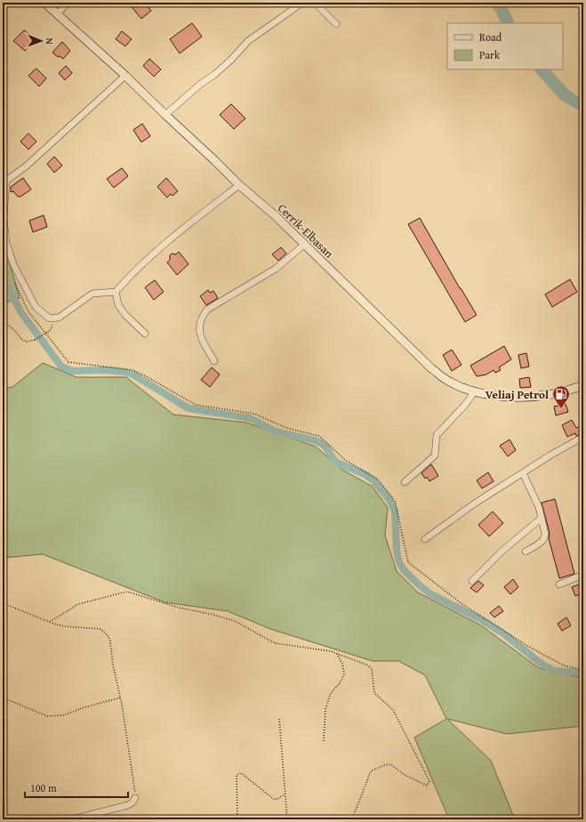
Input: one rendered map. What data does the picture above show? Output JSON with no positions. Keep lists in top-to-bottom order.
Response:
{
  "streets": {
    "main road": ["Cerrik-Elbasan"]
  },
  "places": {
    "fuel station": ["Veliaj Petrol"]
  },
  "legend": ["Road", "Park"],
  "scale_bar": "100 m",
  "north": "right"
}
